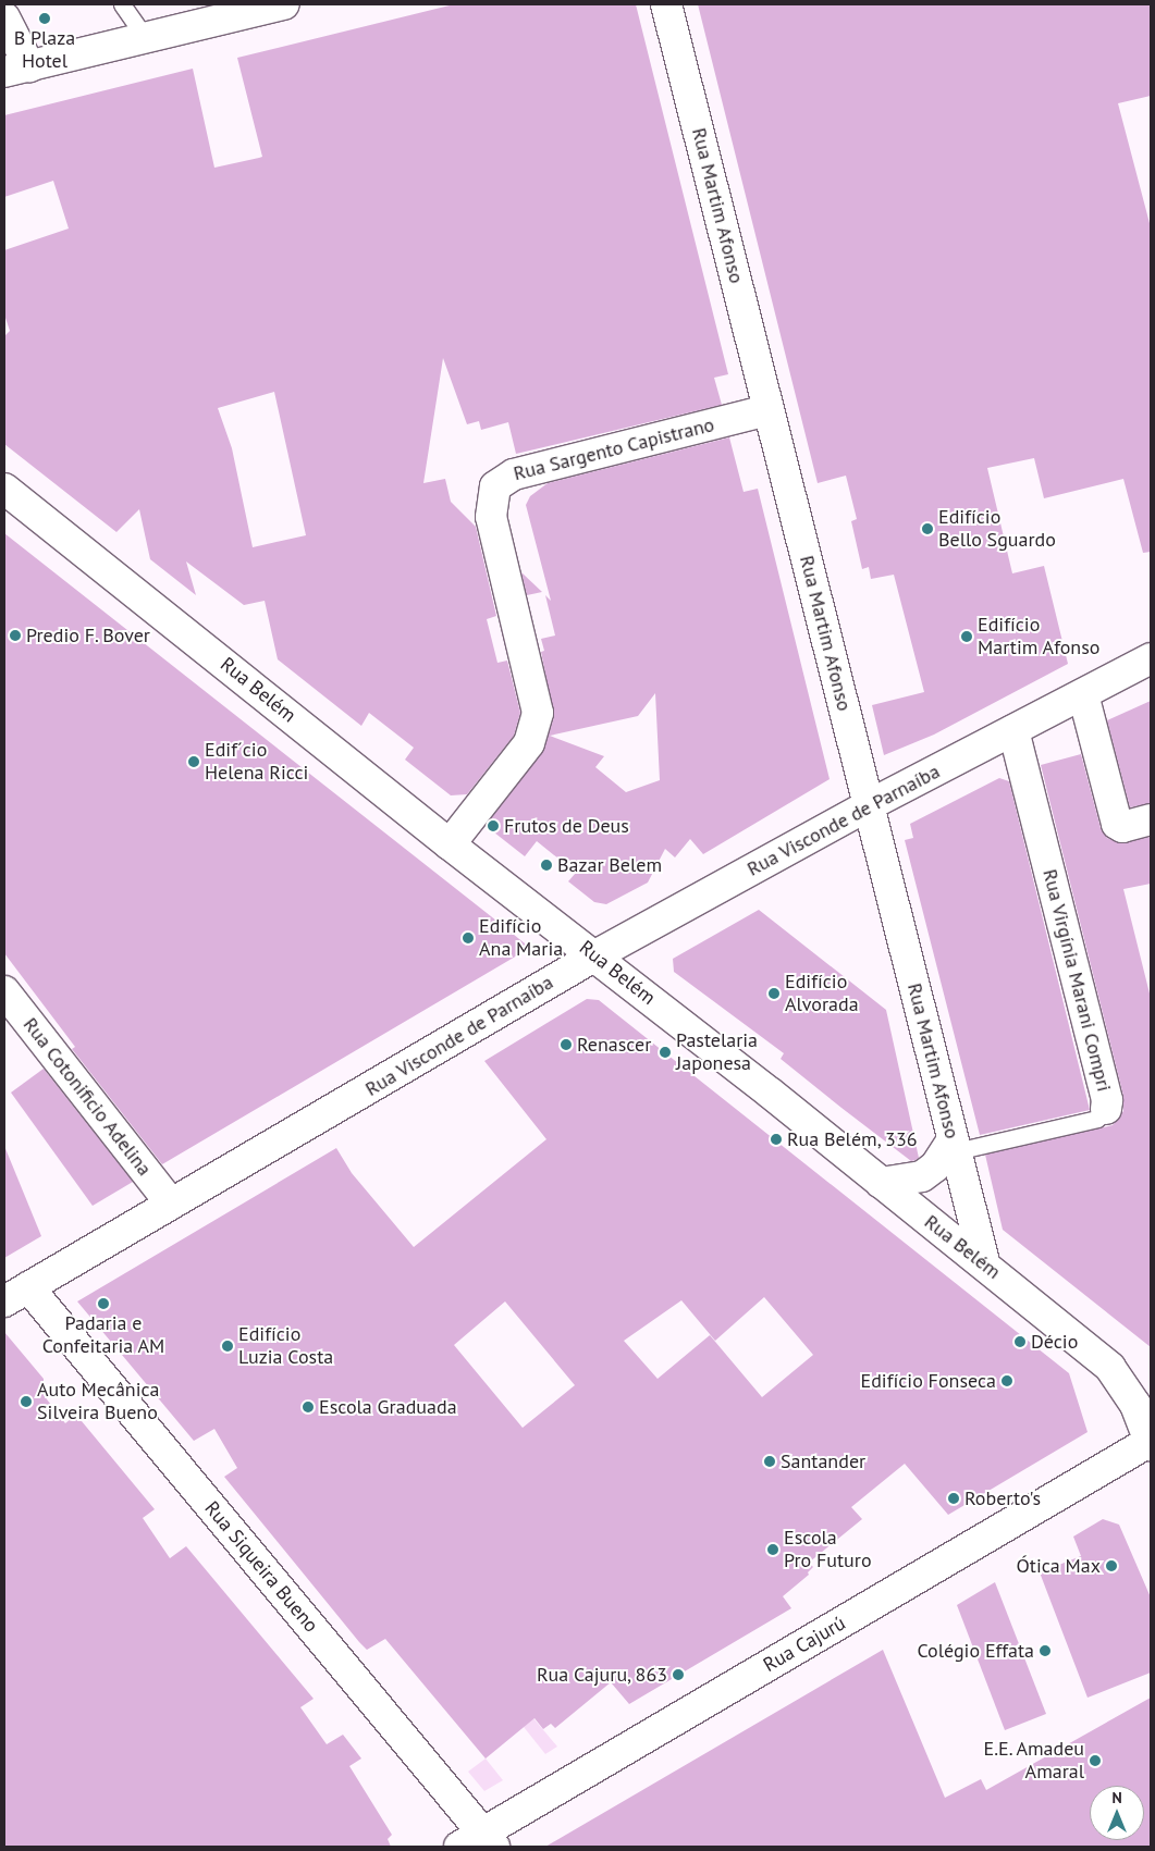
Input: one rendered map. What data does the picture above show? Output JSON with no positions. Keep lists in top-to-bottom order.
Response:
{
  "streets": {
    "street": [
      "Rua Martim Afonso",
      "Rua Sargento Capistrano",
      "Rua Belém",
      "Rua Visconde de Parnaíba",
      "Rua Virgínia Marani Compri",
      "Rua Cotonificio Adelina",
      "Rua Siqueira Bueno",
      "Rua Cajurú"
    ]
  },
  "crossings": [
    ["Rua Martim Afonso", "Rua Sargento Capistrano"],
    ["Rua Martim Afonso", "Rua Belém"],
    ["Rua Martim Afonso", "Rua Visconde de Parnaíba"],
    ["Rua Martim Afonso", "Rua Virgínia Marani Compri"],
    ["Rua Sargento Capistrano", "Rua Belém"],
    ["Rua Belém", "Rua Visconde de Parnaíba"],
    ["Rua Belém", "Rua Cajurú"],
    ["Rua Visconde de Parnaíba", "Rua Virgínia Marani Compri"],
    ["Rua Visconde de Parnaíba", "Rua Cotonificio Adelina"],
    ["Rua Visconde de Parnaíba", "Rua Siqueira Bueno"],
    ["Rua Siqueira Bueno", "Rua Cajurú"]
  ],
  "places": [
    "B Plaza Hotel",
    "Edifício Bello Sguardo",
    "Predio F. Bover",
    "Edifício Martim Afonso",
    "Edif´cio Helena Ricci",
    "Frutos de Deus",
    "Bazar Belem",
    "Edifício Ana Maria",
    "Edifício Alvorada",
    "Renascer",
    "Pastelaria Japonesa",
    "Rua Belém, 336",
    "Padaria e Confeitaria AM",
    "Décio",
    "Edifício Luzia Costa",
    "Edifício Fonseca",
    "Auto Mecânica Silveira Bueno",
    "Escola Graduada",
    "Santander",
    "Roberto's",
    "Escola Pro Futuro",
    "Ótica Max",
    "Colégio Effata",
    "Rua Cajuru, 863",
    "E.E. Amadeu Amaral"
  ],
  "north": "top"
}
